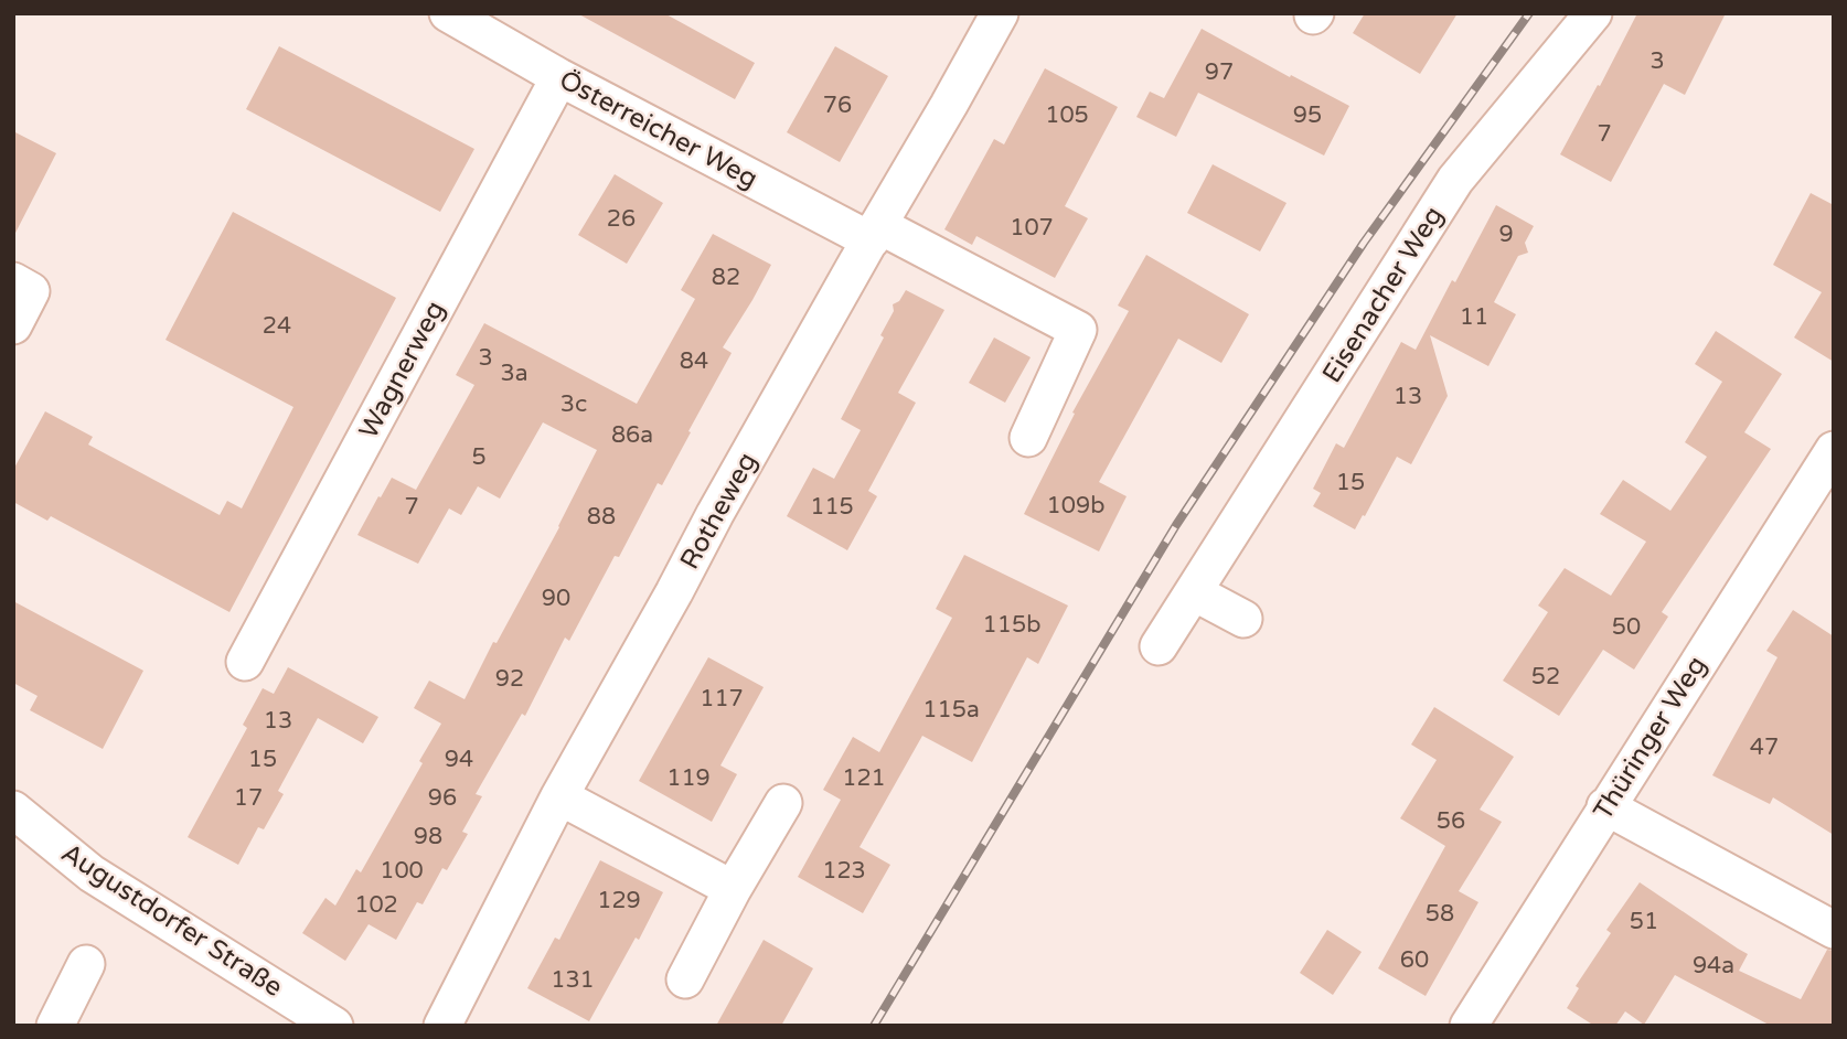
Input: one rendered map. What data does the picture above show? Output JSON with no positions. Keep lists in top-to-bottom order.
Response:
{
  "streets": {
    "street": [
      "Österreicher Weg",
      "Eisenacher Weg",
      "Wagnerweg",
      "Rotheweg",
      "Thüringer Weg",
      "Augustdorfer Straße"
    ]
  },
  "crossings": [
    ["Österreicher Weg", "Wagnerweg"],
    ["Österreicher Weg", "Rotheweg"]
  ],
  "house_numbers": [
    "3",
    "97",
    "76",
    "105",
    "95",
    "7",
    "26",
    "107",
    "9",
    "82",
    "11",
    "24",
    "3",
    "84",
    "3a",
    "13",
    "3c",
    "86a",
    "5",
    "15",
    "109b",
    "7",
    "115",
    "88",
    "90",
    "115b",
    "50",
    "52",
    "92",
    "117",
    "115a",
    "13",
    "47",
    "15",
    "94",
    "119",
    "121",
    "17",
    "96",
    "56",
    "98",
    "100",
    "123",
    "129",
    "102",
    "58",
    "51",
    "60",
    "94a",
    "131"
  ]
}
